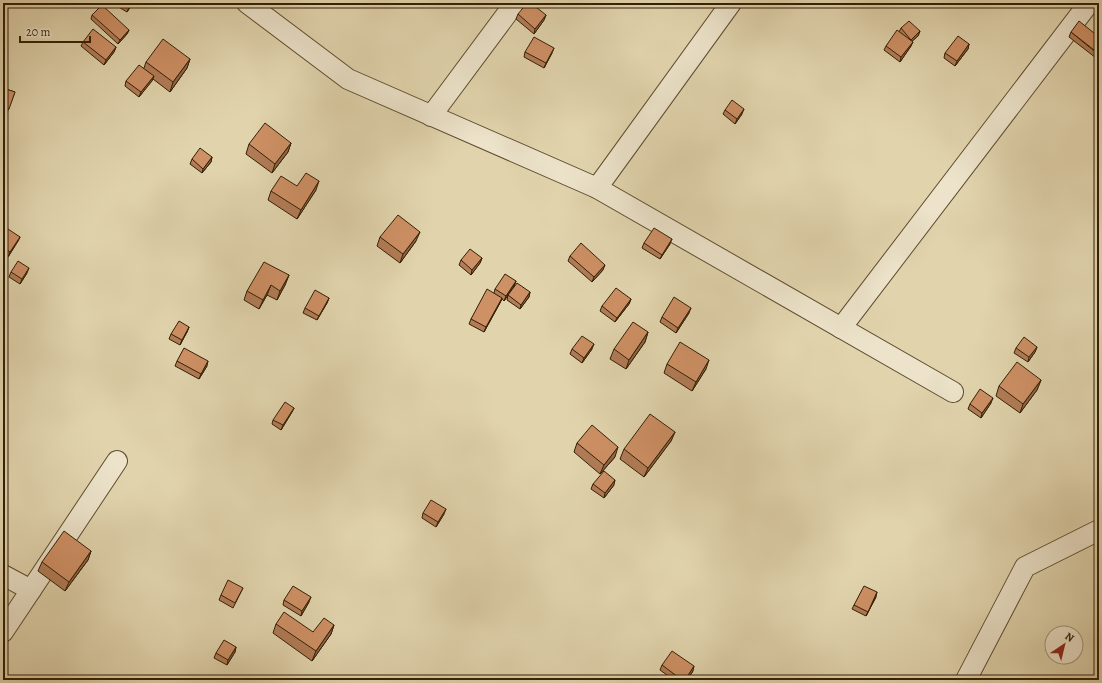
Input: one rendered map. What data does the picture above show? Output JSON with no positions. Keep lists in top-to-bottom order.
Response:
{
  "scale_bar": "20 m",
  "north": "top right"
}
